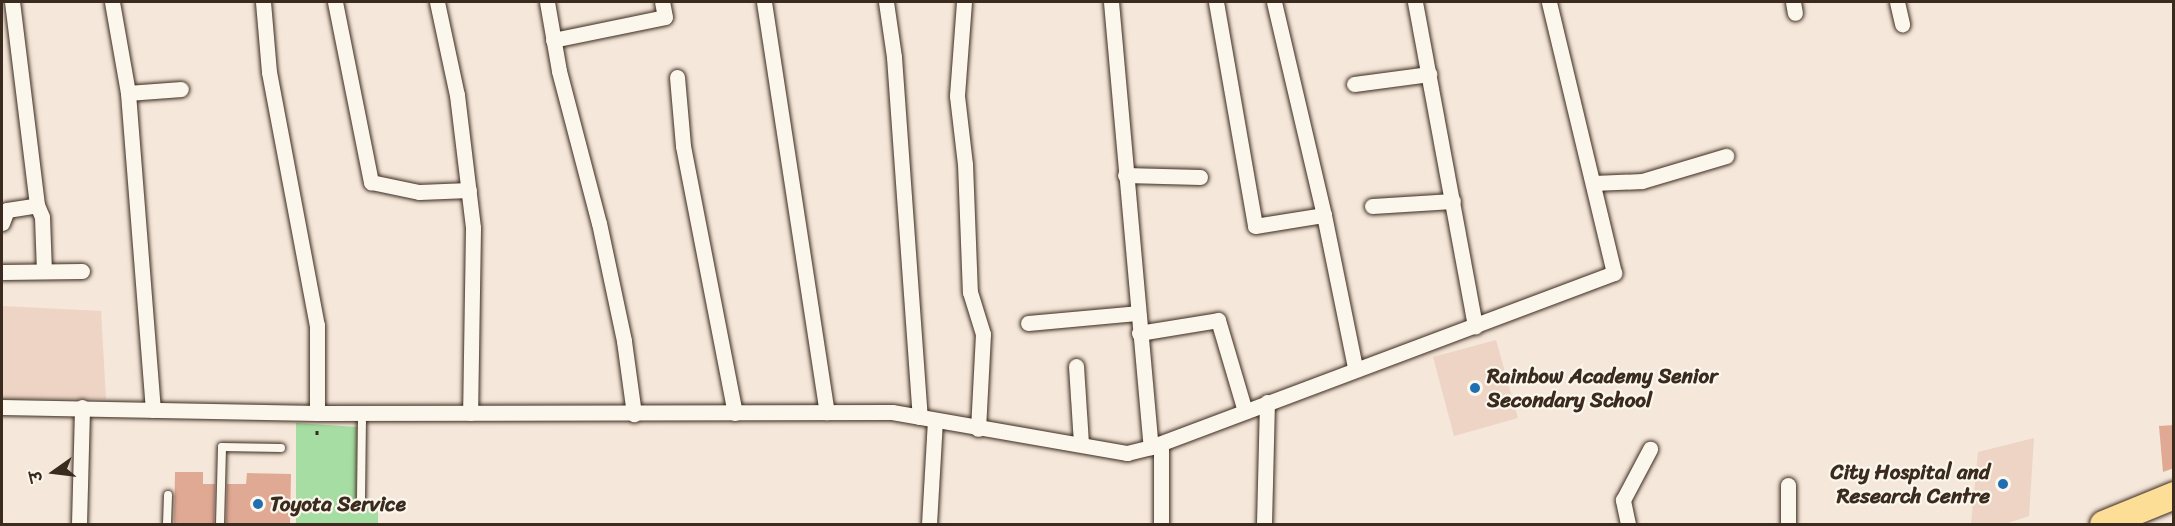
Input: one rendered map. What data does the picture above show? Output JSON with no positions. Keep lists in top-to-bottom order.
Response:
{
  "places": ["Rainbow Academy Senior Secondary School", "City Hospital and Research Centre", "Toyota Service"],
  "north": "left"
}
